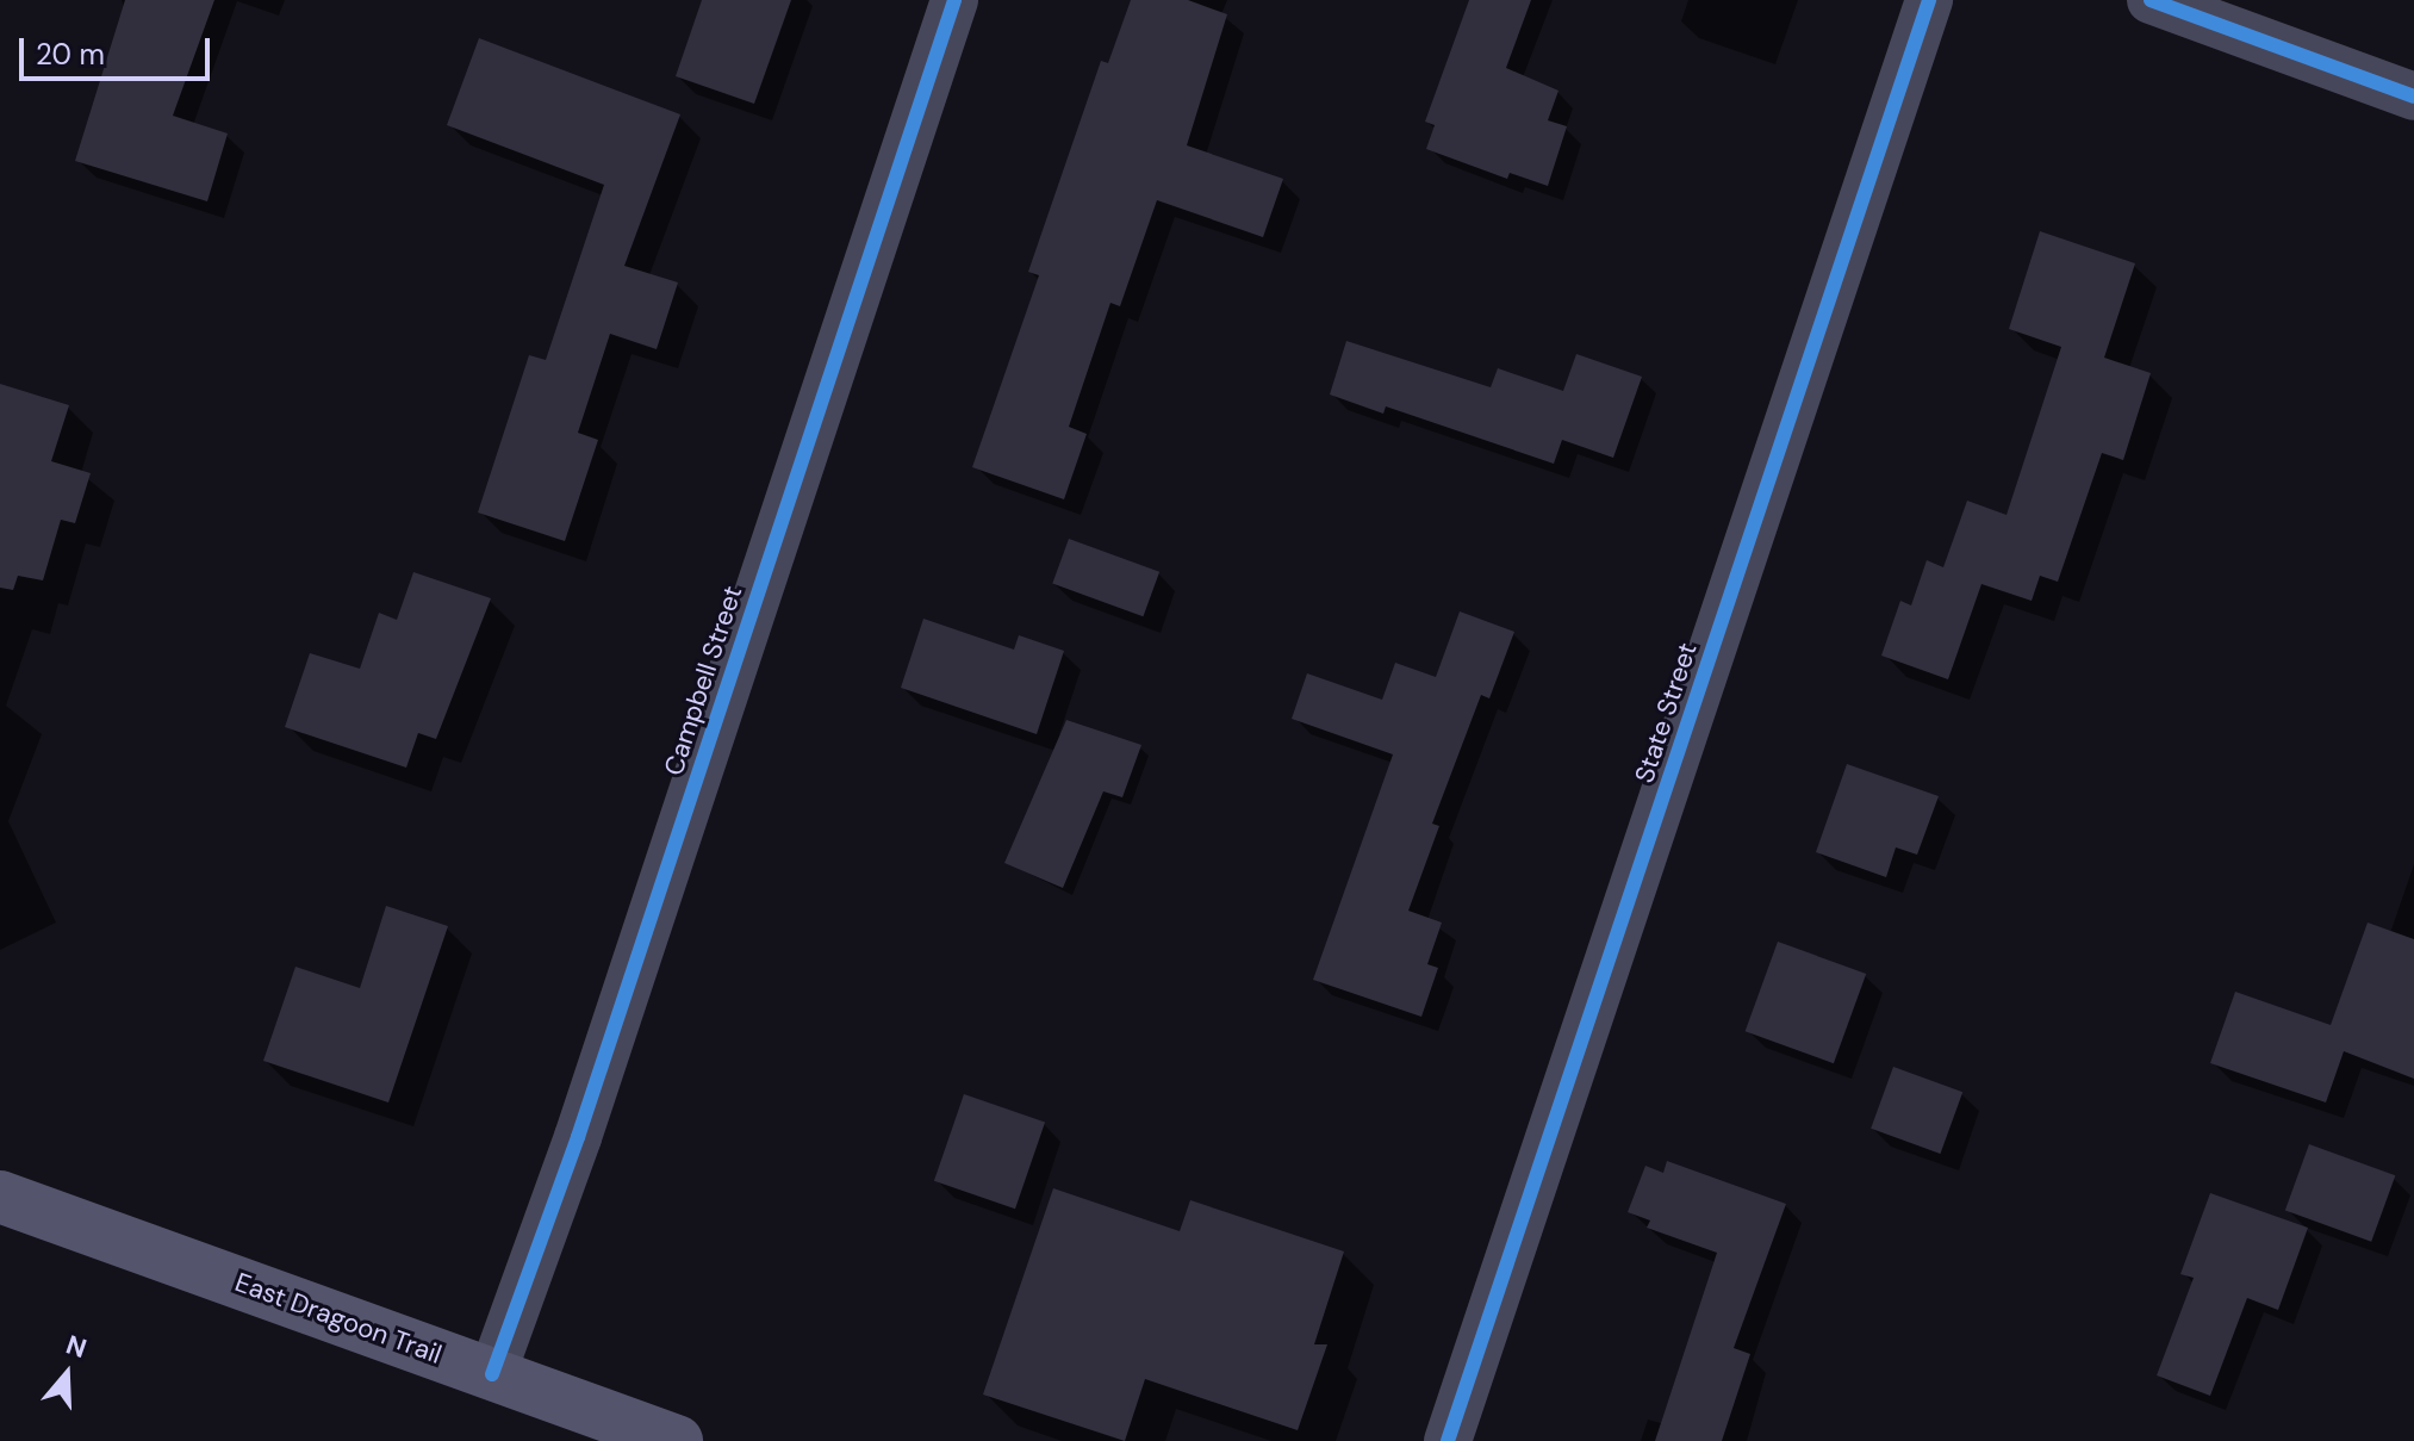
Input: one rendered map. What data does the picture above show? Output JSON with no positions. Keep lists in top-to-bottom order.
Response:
{
  "streets": {
    "street": ["Campbell Street", "State Street", "East Dragoon Trail"]
  },
  "crossings": [
    ["Campbell Street", "East Dragoon Trail"]
  ],
  "scale_bar": "20 m",
  "north": "top"
}
